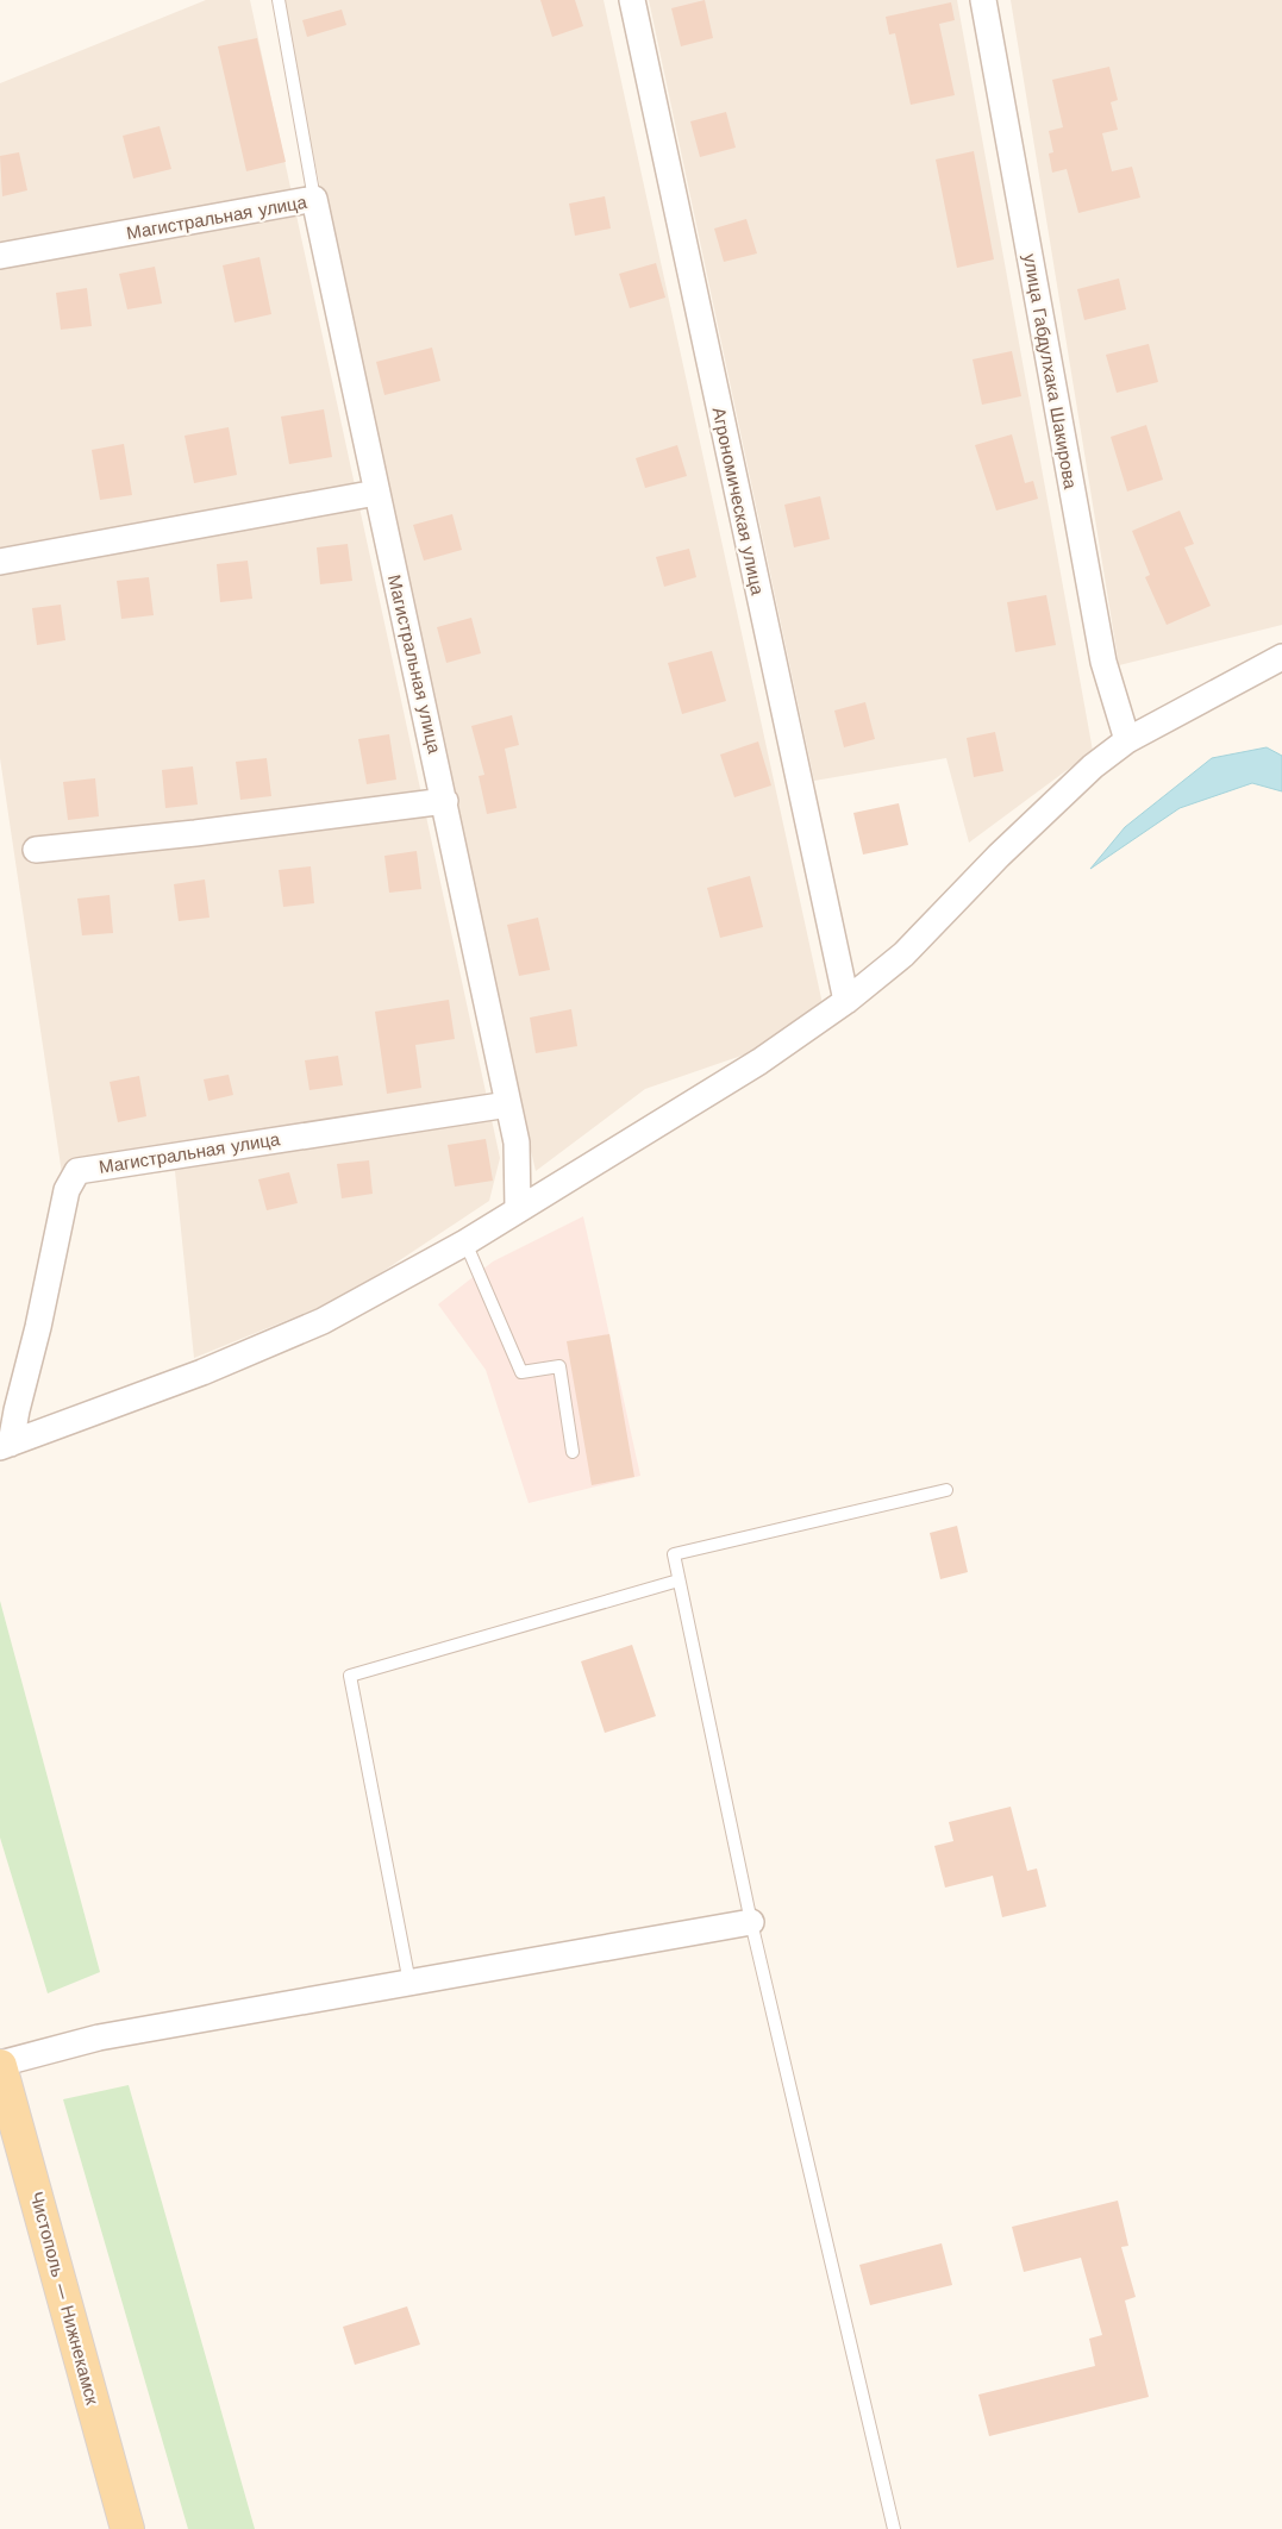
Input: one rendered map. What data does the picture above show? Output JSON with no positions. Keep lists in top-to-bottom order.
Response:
{
  "streets": {
    "main road": ["Чистополь — Нижнекамск"],
    "street": ["Магистральная улица", "улица Габдулхака Шакирова", "Агрономическая улица"]
  }
}
